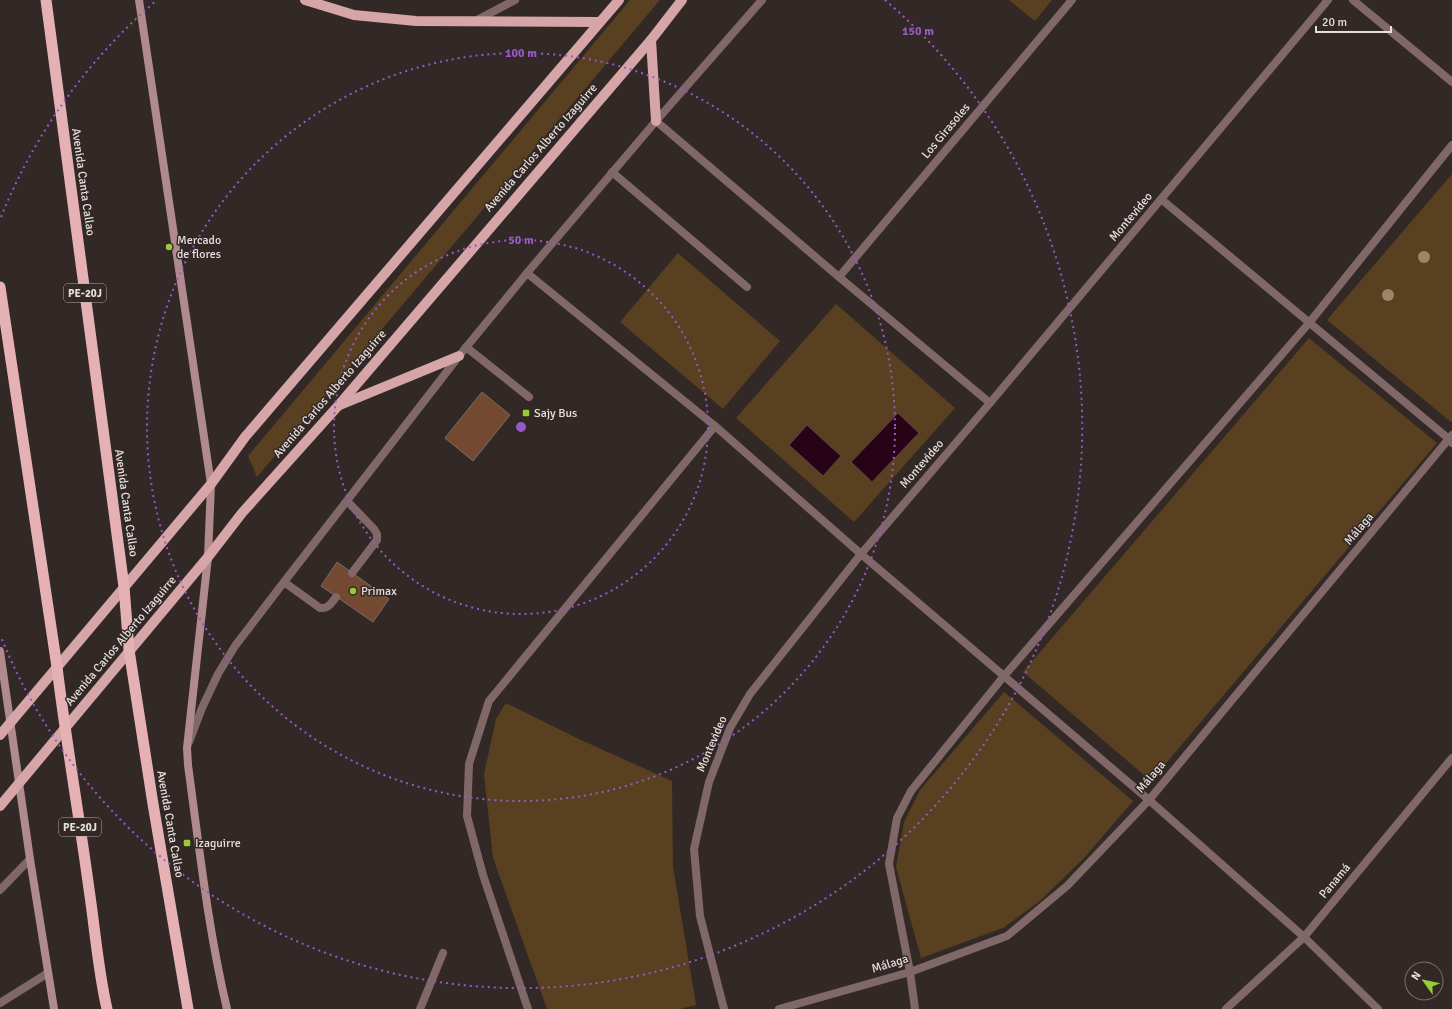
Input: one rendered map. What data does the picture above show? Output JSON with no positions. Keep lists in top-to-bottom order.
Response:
{
  "streets": {
    "highway": ["Avenida Canta Callao", "PE-20J"],
    "main road": ["Avenida Carlos Alberto Izaguirre"],
    "street": [
      "Los Girasoles",
      "Montevideo",
      "Málaga",
      "Panamá"
    ]
  },
  "crossings": [
    ["Avenida Carlos Alberto Izaguirre", "Avenida Canta Callao"],
    ["Avenida Carlos Alberto Izaguirre", "PE-20J"]
  ],
  "places": {
    "other": ["Mercado de flores", "Primax"],
    "transit": ["Sajy Bus", "Izaguirre"]
  },
  "scale_bar": "20 m",
  "north": "top left",
  "rings": ["150 m", "100 m", "50 m"]
}
